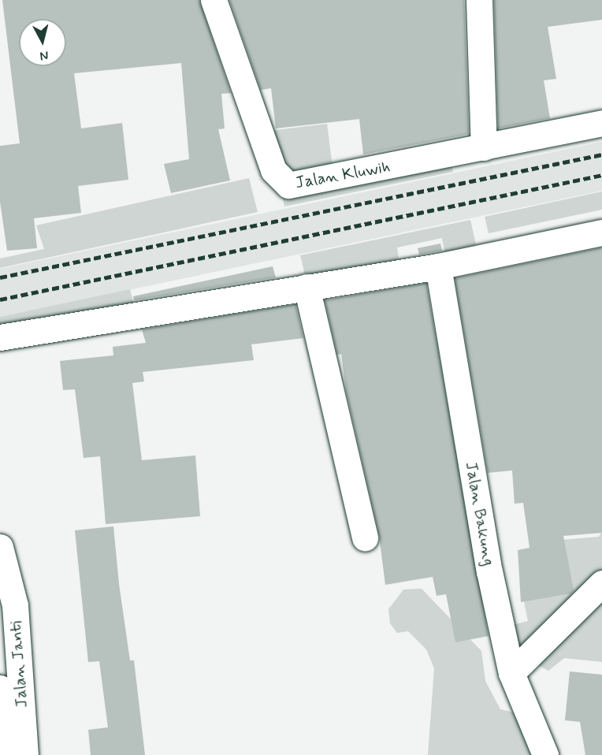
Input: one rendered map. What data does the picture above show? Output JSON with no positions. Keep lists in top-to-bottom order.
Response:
{
  "streets": {
    "main road": ["Jalan Kluwih", "Jalan Bakung", "Jalan Janti"]
  },
  "north": "bottom"
}
